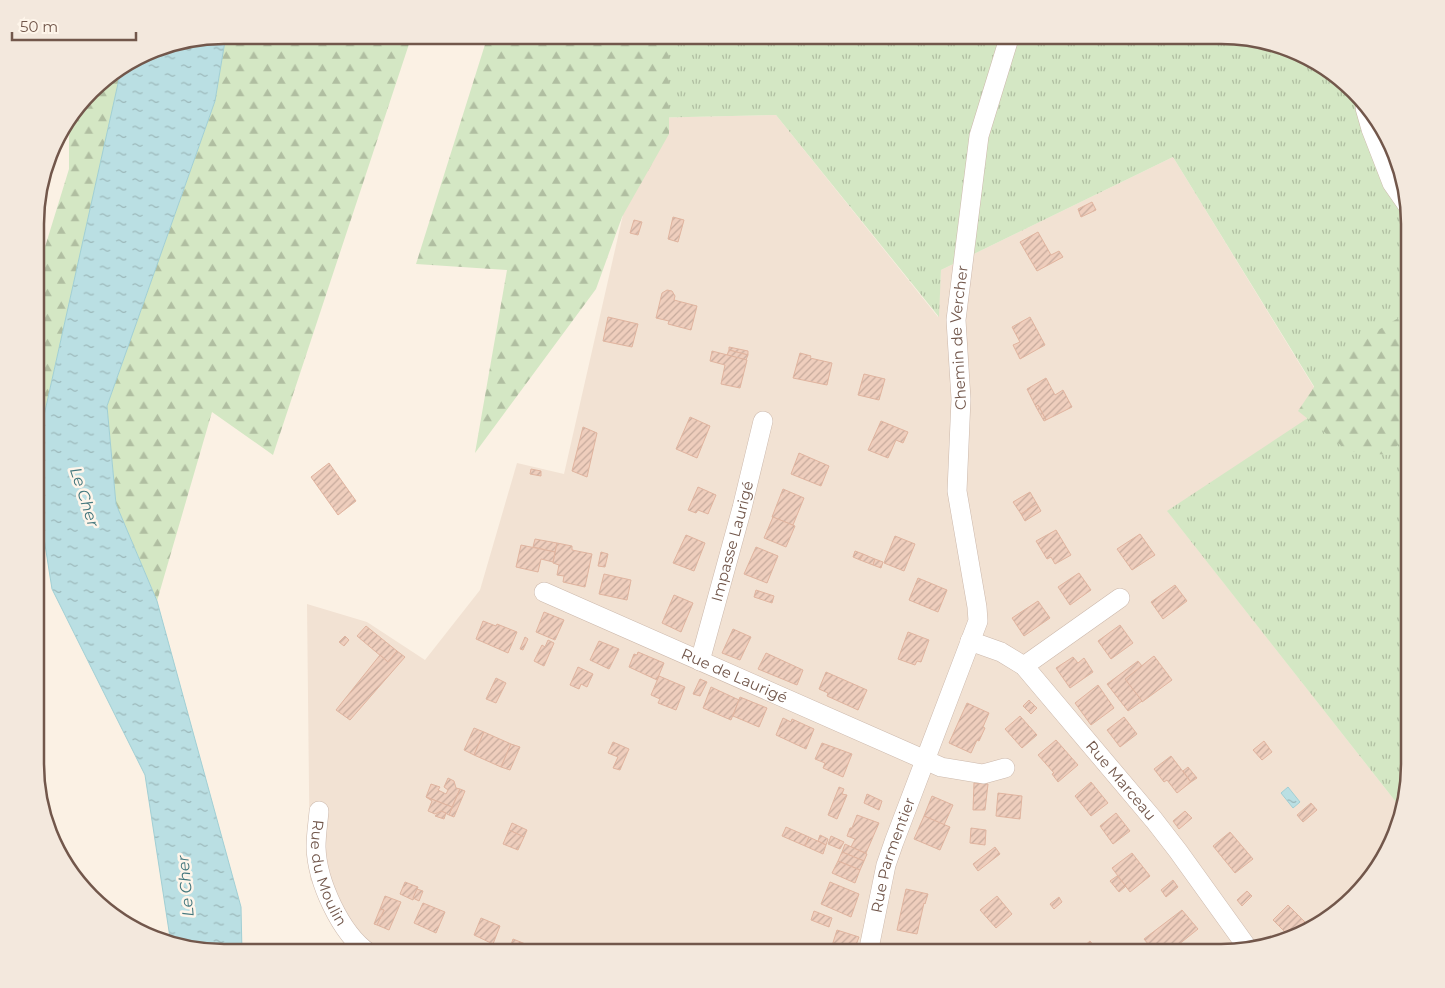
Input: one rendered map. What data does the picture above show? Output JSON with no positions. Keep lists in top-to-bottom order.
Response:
{
  "streets": {
    "street": [
      "Chemin de Vercher",
      "Impasse Laurigé",
      "Rue de Laurigé",
      "Rue Marceau",
      "Rue Parmentier",
      "Rue du Moulin"
    ]
  },
  "crossings": [
    ["Chemin de Vercher", "Rue Marceau"],
    ["Chemin de Vercher", "Rue Parmentier"],
    ["Impasse Laurigé", "Rue de Laurigé"],
    ["Rue de Laurigé", "Rue Parmentier"],
    ["Rue Marceau", "Rue Parmentier"]
  ],
  "water": ["Le Cher"],
  "scale_bar": "50 m"
}
